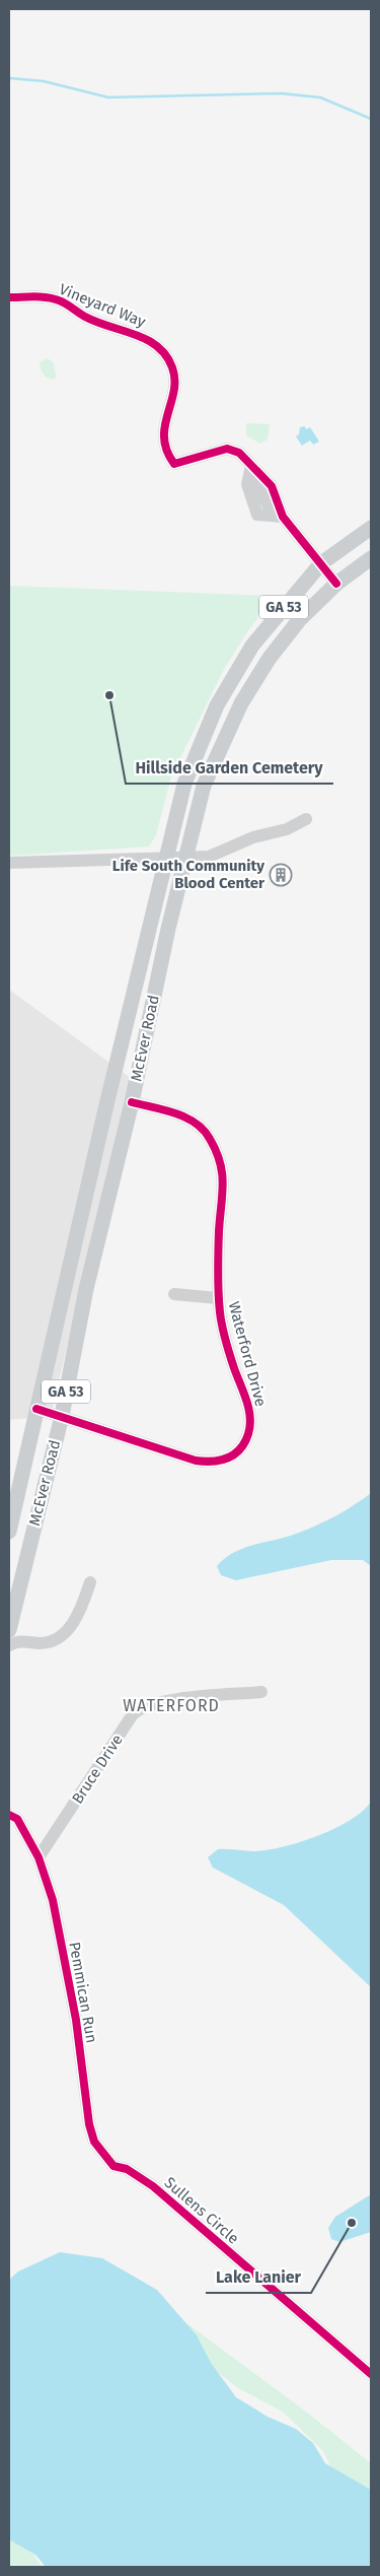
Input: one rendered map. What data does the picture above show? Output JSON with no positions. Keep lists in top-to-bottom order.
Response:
{
  "streets": {
    "main road": ["GA 53", "McEver Road"],
    "street": [
      "Vineyard Way",
      "Waterford Drive",
      "Bruce Drive",
      "Pemmican Run",
      "Sullens Circle"
    ]
  },
  "crossings": [
    ["McEver Road", "Waterford Drive"],
    ["Bruce Drive", "Pemmican Run"],
    ["Pemmican Run", "Sullens Circle"]
  ],
  "districts": ["WATERFORD"],
  "places": {
    "other": ["Hillside Garden Cemetery", "Lake Lanier"],
    "building": ["Life South Community Blood Center"]
  }
}
